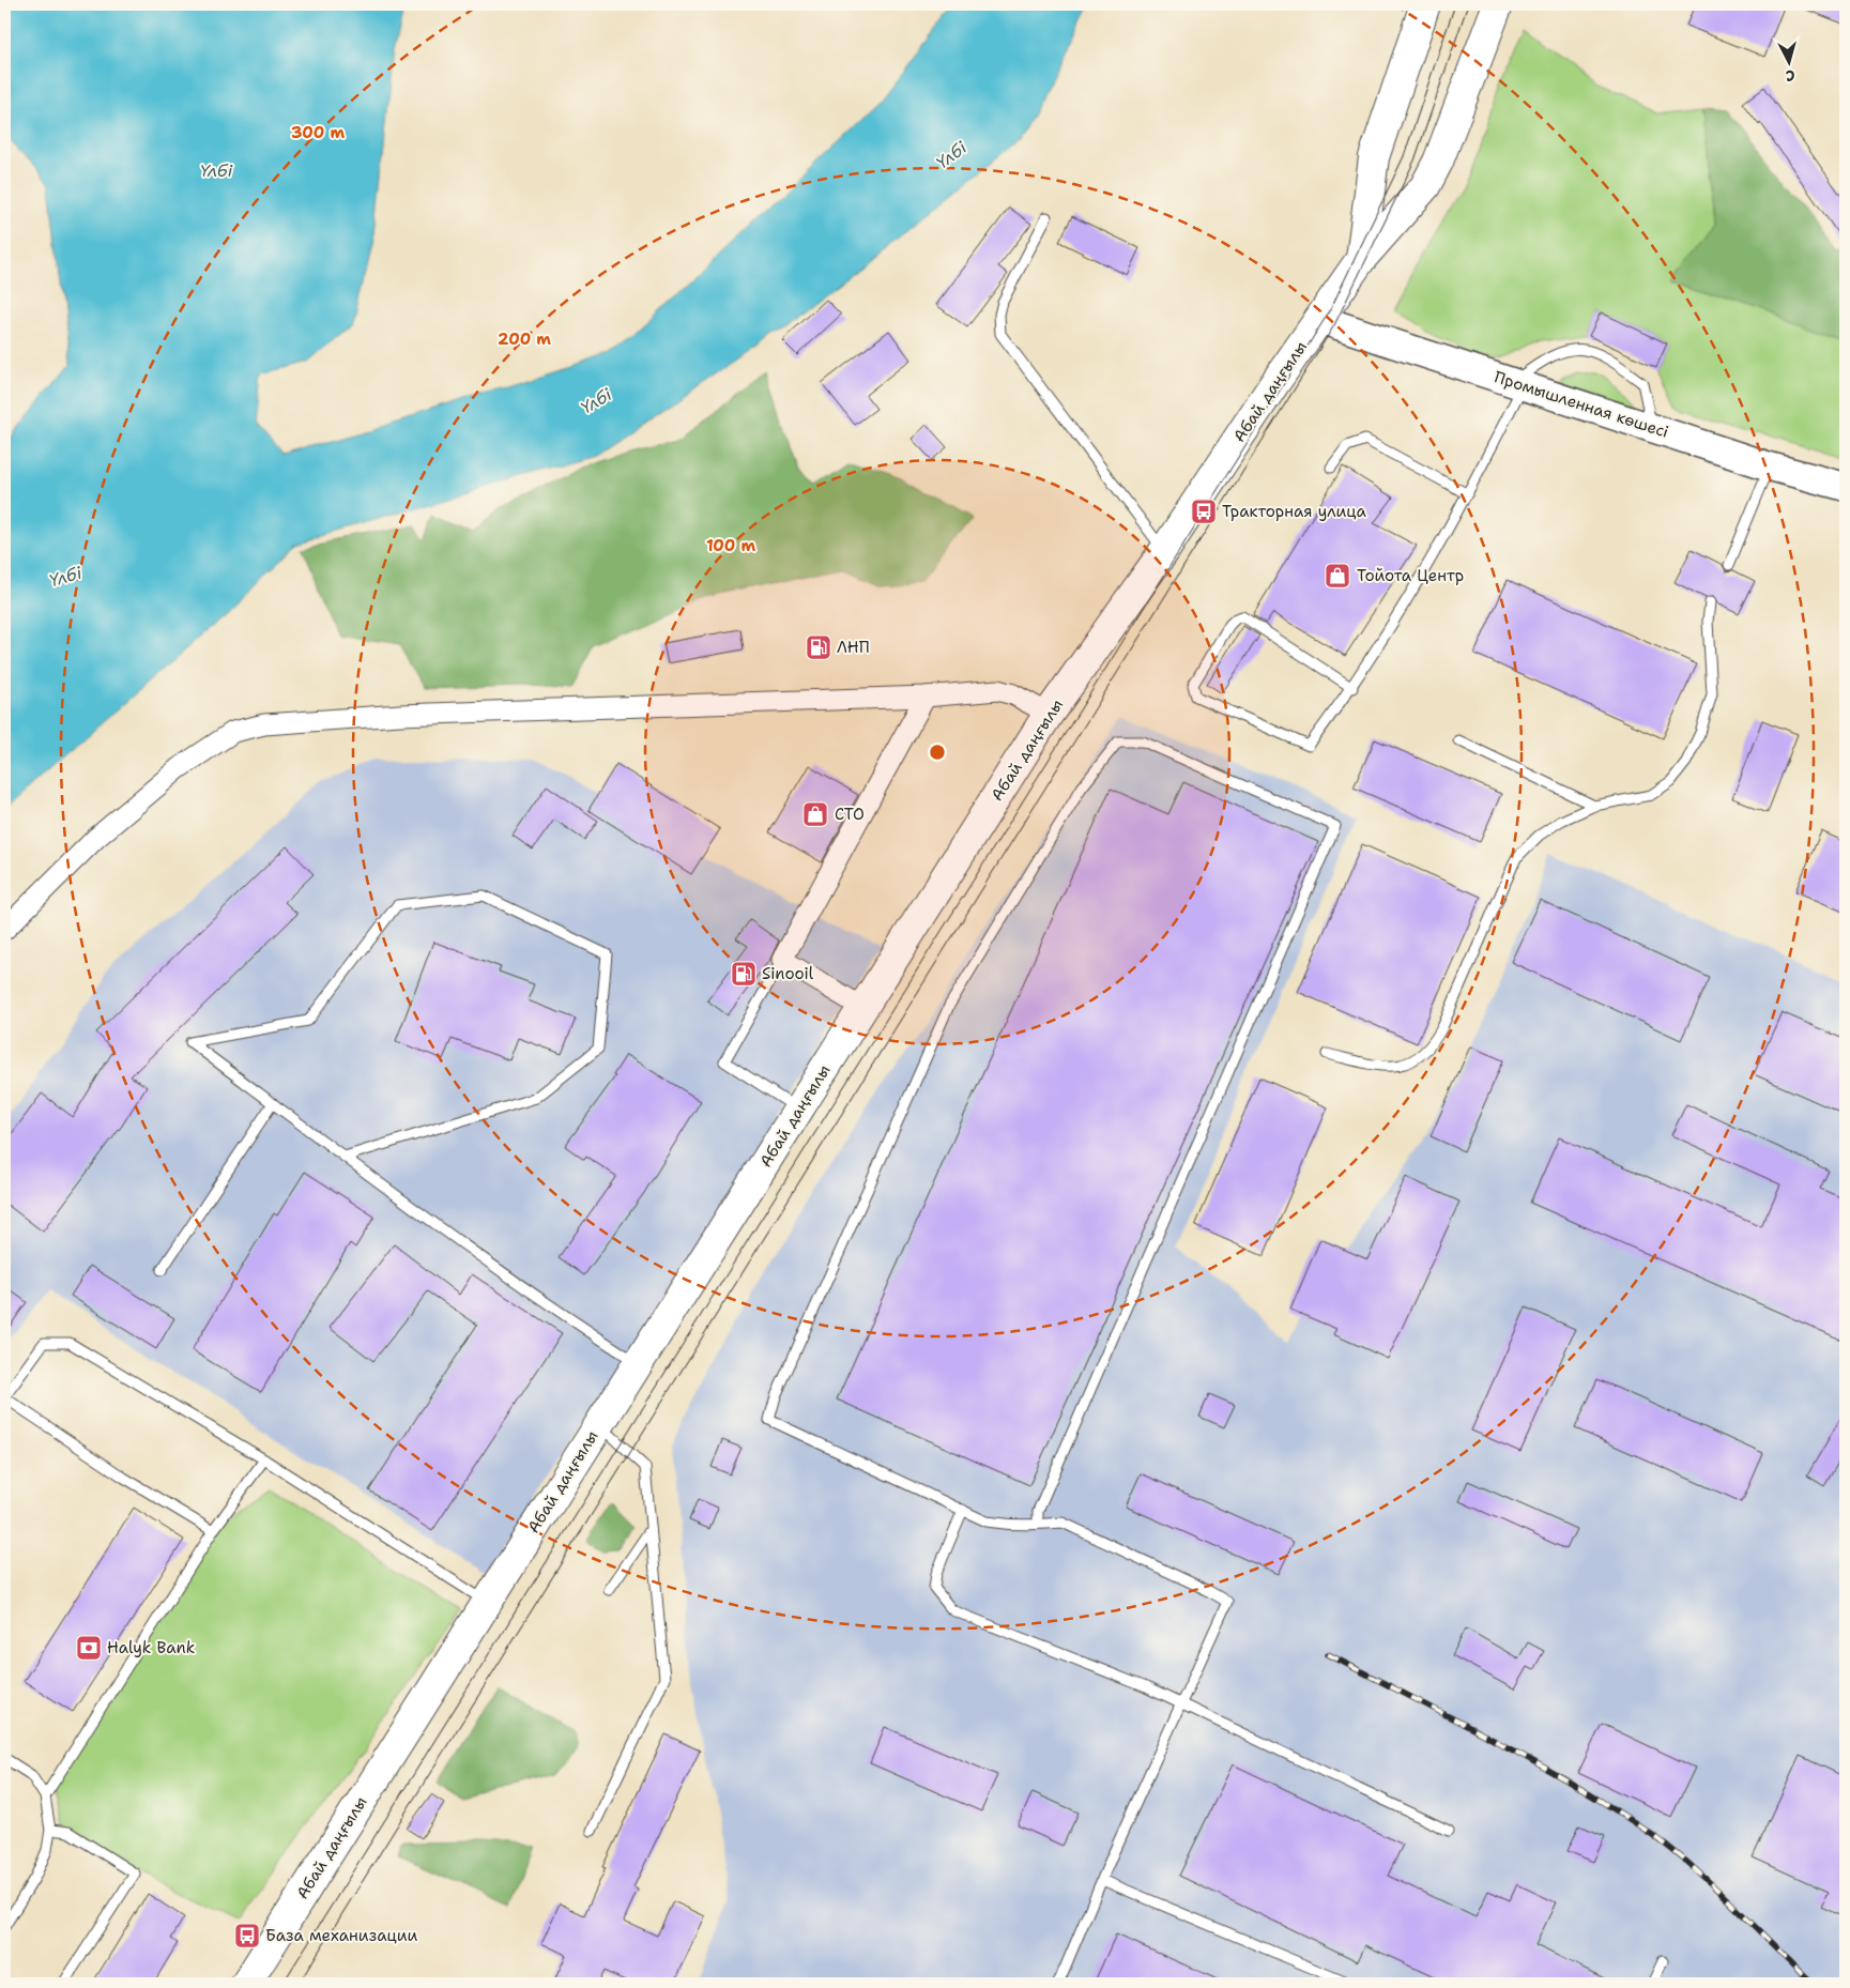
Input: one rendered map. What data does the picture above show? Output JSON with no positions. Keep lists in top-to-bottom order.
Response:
{
  "streets": {
    "main road": ["Абай даңғылы", "Промышленная көшесі"]
  },
  "crossings": [
    ["Абай даңғылы", "Промышленная көшесі"]
  ],
  "water": ["Үлбі"],
  "places": {
    "bus stop": ["Тракторная улица", "База механизации"],
    "shop": ["Тойота Центр", "СТО"],
    "fuel station": ["ЛНП", "Sinooil"],
    "bank": ["Halyk Bank"]
  },
  "north": "bottom",
  "rings": ["300 m", "200 m", "100 m"]
}
